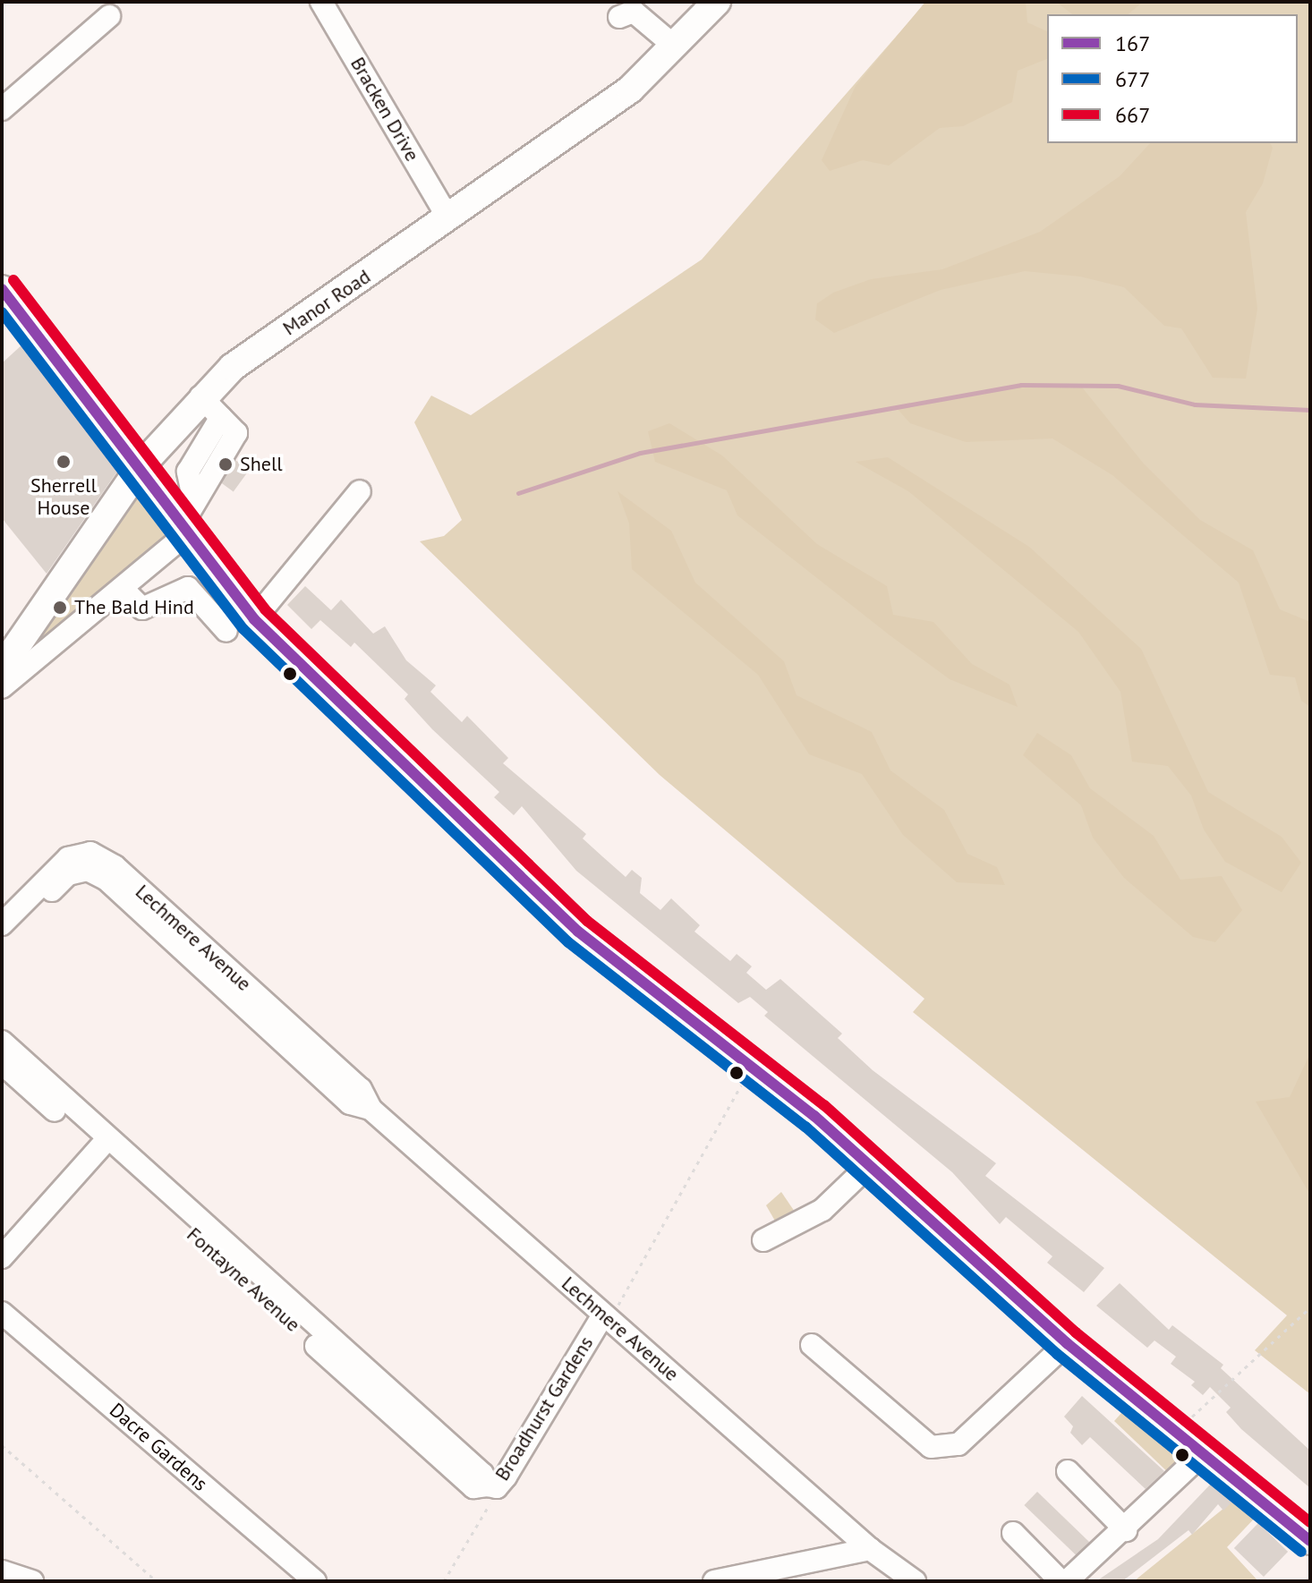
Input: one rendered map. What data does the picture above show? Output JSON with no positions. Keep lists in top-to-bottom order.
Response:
{
  "streets": {
    "main road": ["Manor Road"],
    "street": [
      "Bracken Drive",
      "Lechmere Avenue",
      "Fontayne Avenue",
      "Broadhurst Gardens",
      "Dacre Gardens"
    ]
  },
  "crossings": [
    ["Bracken Drive", "Manor Road"],
    ["Lechmere Avenue", "Broadhurst Gardens"],
    ["Fontayne Avenue", "Broadhurst Gardens"]
  ],
  "places": ["Sherrell House", "Shell", "The Bald Hind"],
  "lines": ["transit line 667", "transit line 167", "transit line 677"],
  "legend": ["167", "677", "667"]
}
